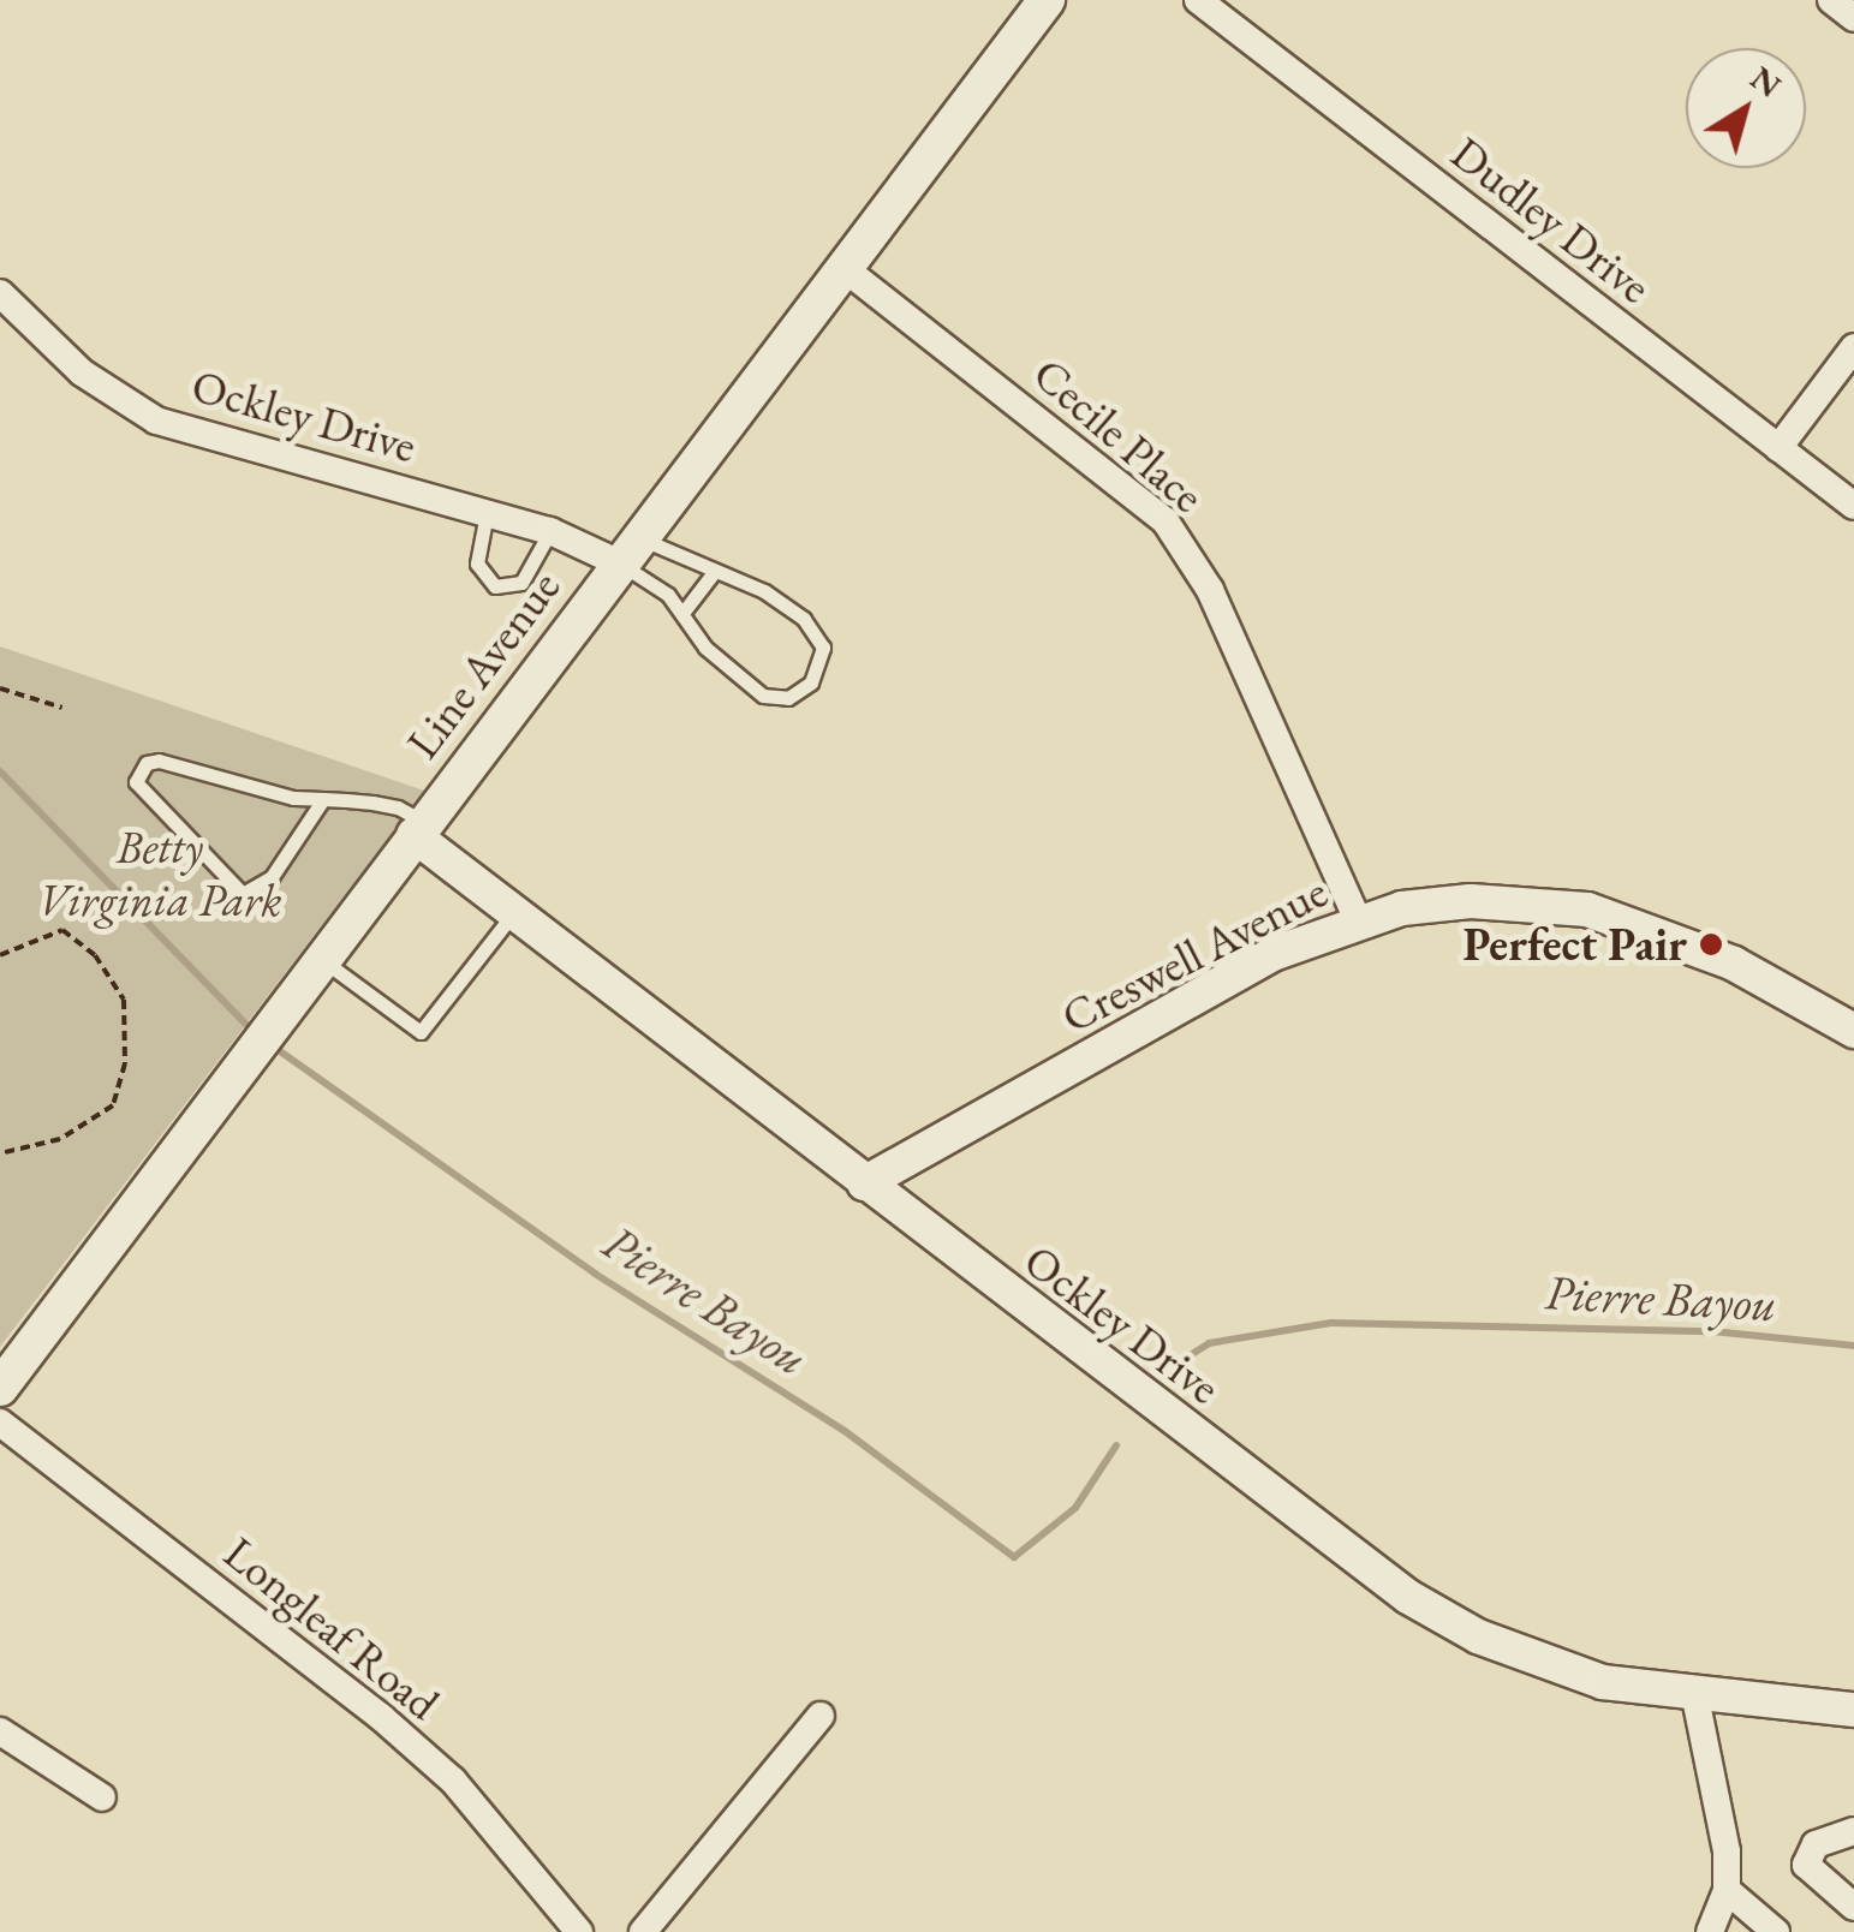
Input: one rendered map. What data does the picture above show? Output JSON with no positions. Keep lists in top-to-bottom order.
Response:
{
  "streets": {
    "main road": ["Line Avenue"],
    "street": [
      "Dudley Drive",
      "Ockley Drive",
      "Cecile Place",
      "Creswell Avenue",
      "Longleaf Road"
    ]
  },
  "crossings": [
    ["Ockley Drive", "Line Avenue"],
    ["Ockley Drive", "Creswell Avenue"],
    ["Cecile Place", "Line Avenue"],
    ["Cecile Place", "Creswell Avenue"]
  ],
  "water": ["Pierre Bayou"],
  "parks": ["Betty Virginia Park"],
  "places": ["Perfect Pair"],
  "north": "top right"
}
